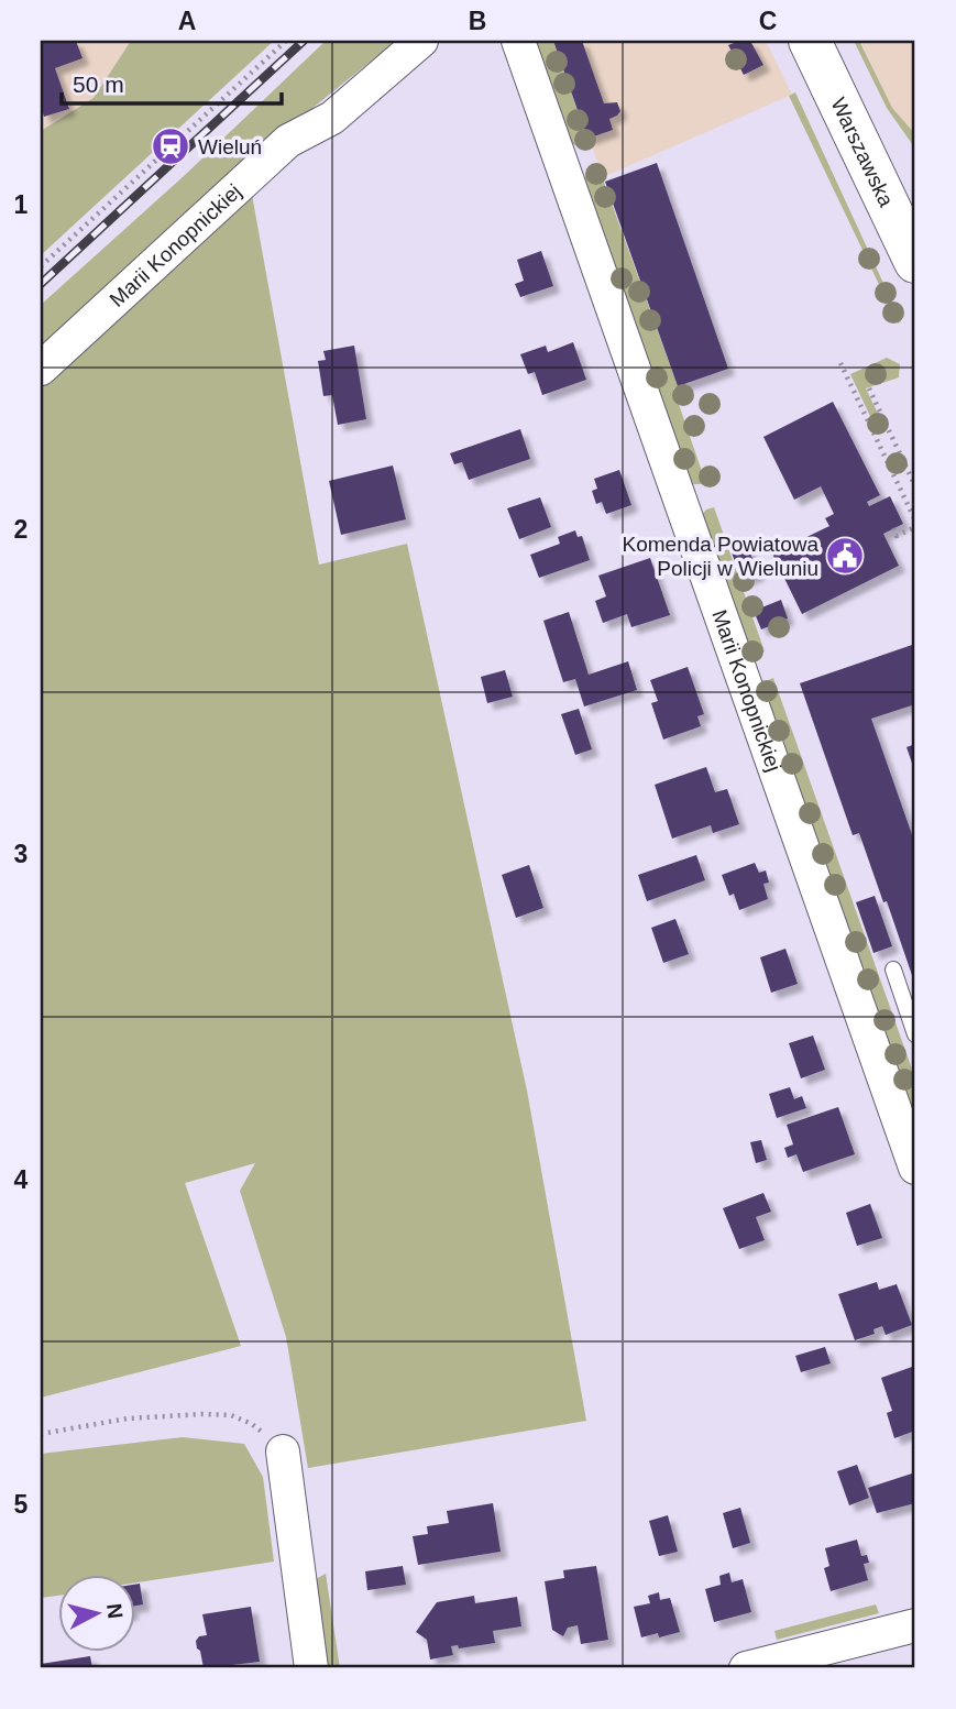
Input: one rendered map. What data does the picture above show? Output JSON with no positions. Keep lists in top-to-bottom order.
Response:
{
  "streets": {
    "main road": ["Warszawska"],
    "street": ["Marii Konopnickiej"]
  },
  "places": {
    "station": ["Wieluń"],
    "public building": ["Komenda Powiatowa Policji w Wieluniu"]
  },
  "scale_bar": "50 m",
  "north": "right",
  "grid": {
    "columns": ["A", "B", "C"],
    "rows": [
      "1",
      "2",
      "3",
      "4",
      "5"
    ]
  }
}
